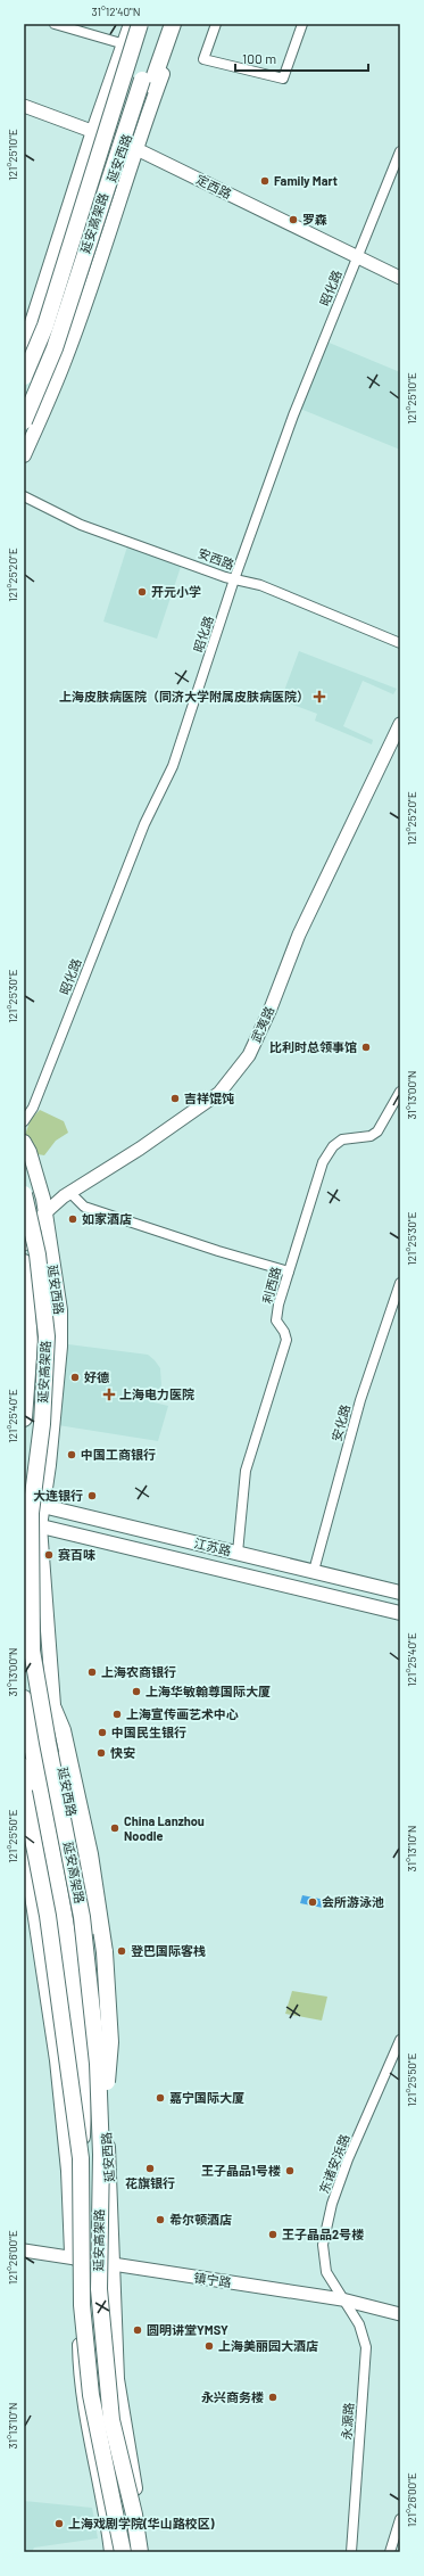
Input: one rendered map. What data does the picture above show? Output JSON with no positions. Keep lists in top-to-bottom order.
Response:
{
  "streets": {
    "highway": ["延安高架路"],
    "main road": ["延安西路", "江苏路"],
    "street": [
      "定西路",
      "昭化路",
      "安西路",
      "武夷路",
      "利西路",
      "安化路",
      "东诸安浜路",
      "镇宁路",
      "永源路"
    ]
  },
  "crossings": [
    ["延安西路", "定西路"],
    ["延安西路", "延安高架路"],
    ["延安西路", "武夷路"],
    ["延安西路", "江苏路"],
    ["延安西路", "镇宁路"],
    ["定西路", "昭化路"],
    ["昭化路", "安西路"],
    ["利西路", "江苏路"],
    ["安化路", "江苏路"],
    ["东诸安浜路", "镇宁路"],
    ["东诸安浜路", "永源路"],
    ["镇宁路", "永源路"]
  ],
  "places": {
    "other": [
      "Family Mart",
      "罗森",
      "开元小学",
      "比利时总领事馆",
      "吉祥馄饨",
      "如家酒店",
      "好德",
      "中国工商银行",
      "大连银行",
      "赛百味",
      "上海农商银行",
      "上海华敏翰尊国际大厦",
      "上海宣传画艺术中心",
      "中国民生银行",
      "快安",
      "China Lanzhou Noodle",
      "会所游泳池",
      "登巴国际客栈",
      "嘉宁国际大厦",
      "花旗银行",
      "王子晶品1号楼",
      "希尔顿酒店",
      "王子晶品2号楼",
      "圆明讲堂YMSY",
      "上海美丽园大酒店",
      "永兴商务楼",
      "上海戏剧学院(华山路校区)"
    ],
    "health": ["上海皮肤病医院（同济大学附属皮肤病医院）", "上海电力医院"]
  },
  "scale_bar": "100 m",
  "coordinates": [
    "31°12'40\"N",
    "121°25'10\"E",
    "121°25'20\"E",
    "121°25'30\"E",
    "31°13'00\"N",
    "121°25'40\"E",
    "121°25'50\"E",
    "31°13'10\"N",
    "121°26'00\"E"
  ]
}
